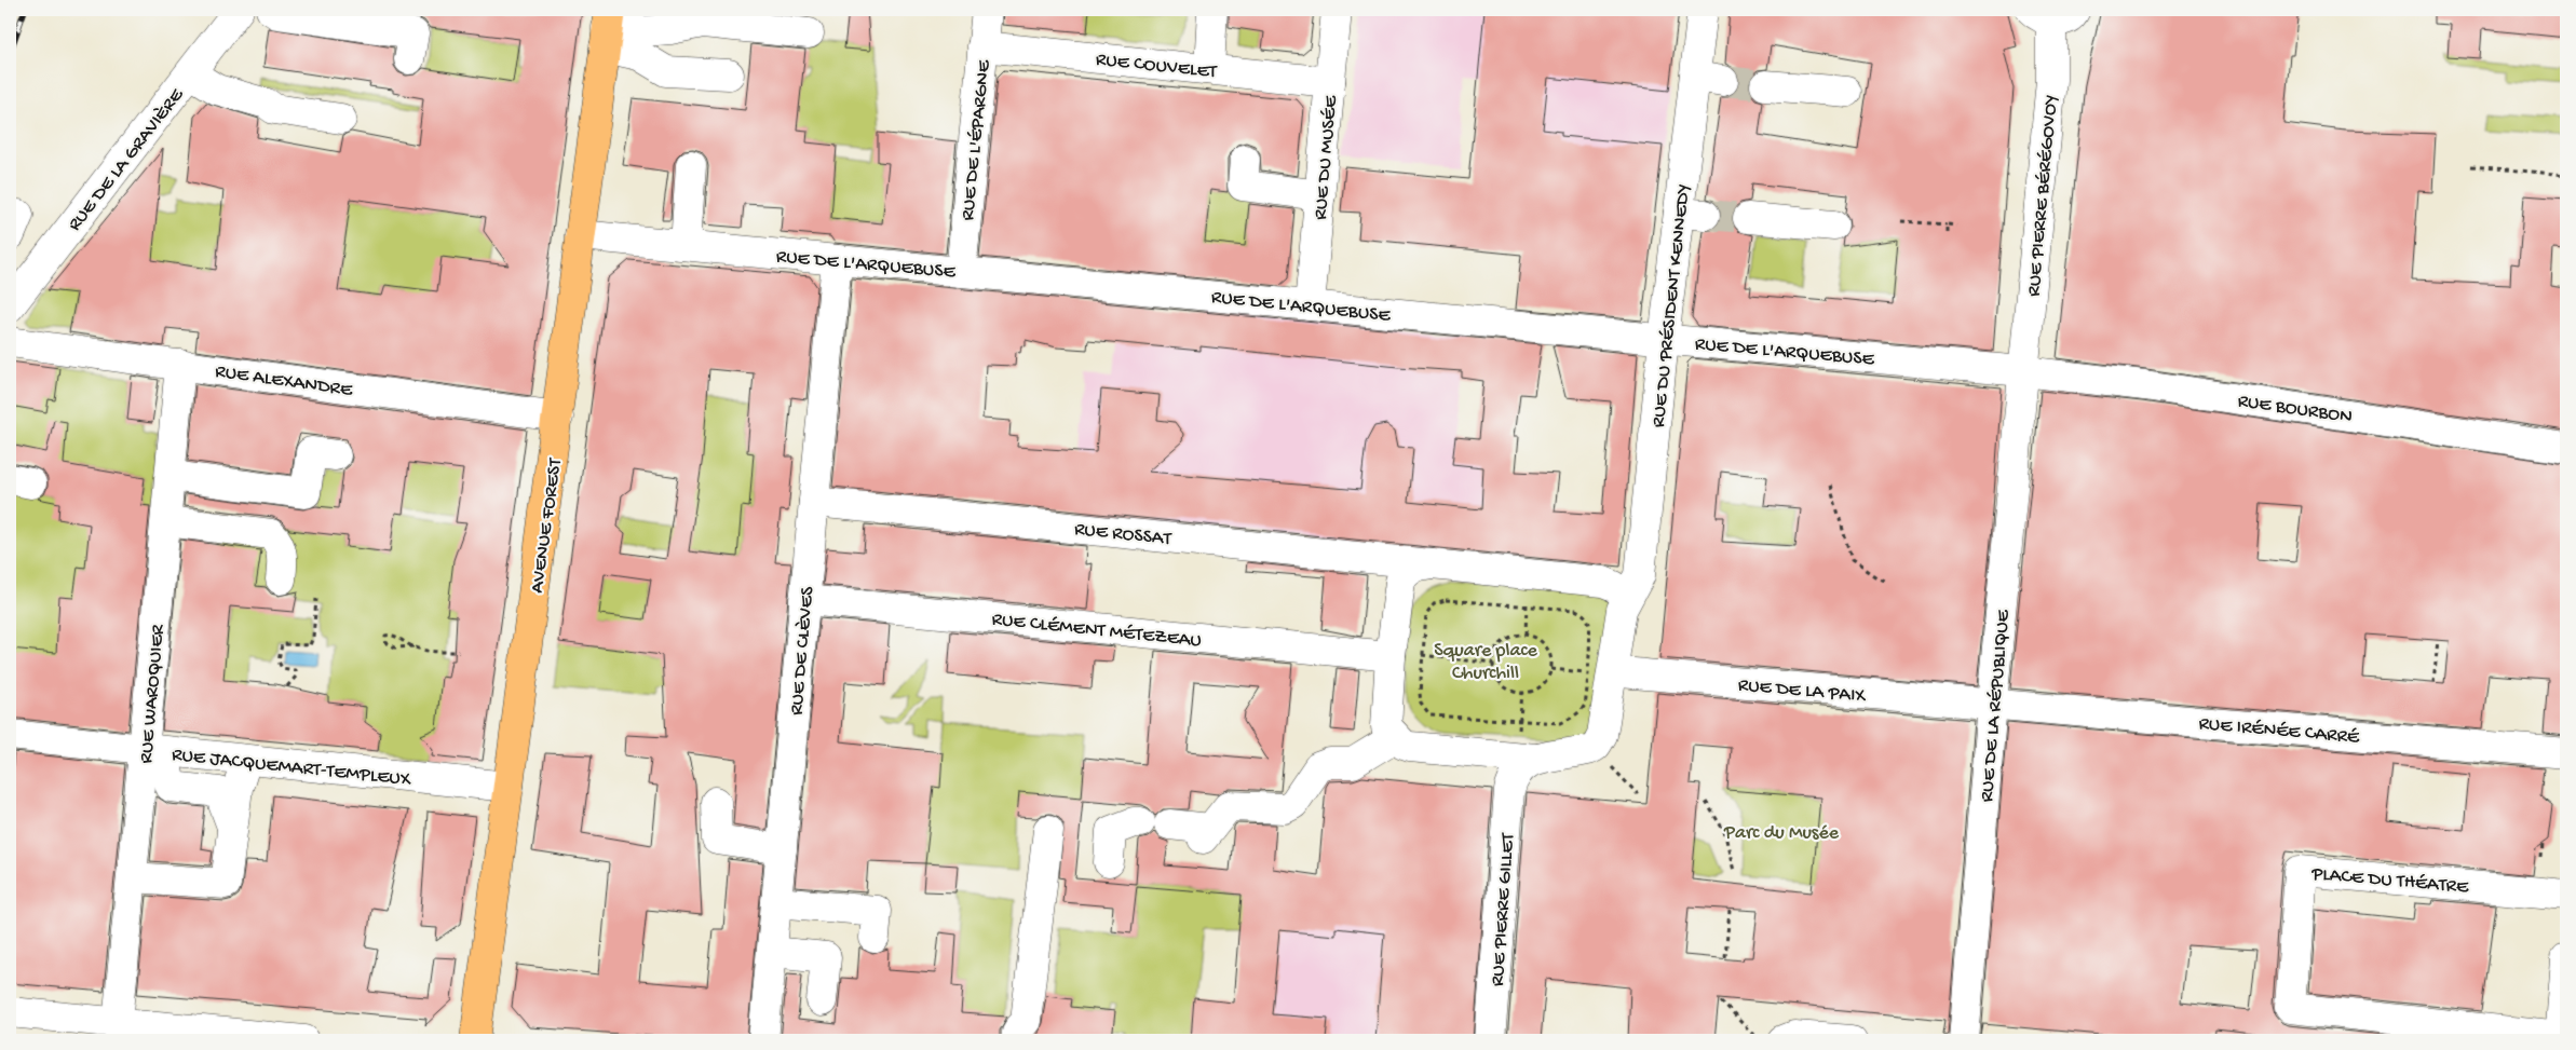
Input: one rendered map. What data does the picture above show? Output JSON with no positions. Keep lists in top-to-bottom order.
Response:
{
  "streets": {
    "main road": ["AVENUE FOREST"],
    "street": [
      "RUE COUVELET",
      "RUE DE L'ÉPARGNE",
      "RUE DU MUSÉE",
      "RUE DE LA GRAVIÈRE",
      "RUE PIERRE BÉRÉGOVOY",
      "RUE DE L'ARQUEBUSE",
      "RUE DU PRÉSIDENT KENNEDY",
      "RUE ALEXANDRE",
      "RUE BOURBON",
      "RUE ROSSAT",
      "RUE CLÉMENT MÉTEZEAU",
      "RUE DE CLÈVES",
      "RUE DE LA PAIX",
      "RUE WAROQUIER",
      "RUE DE LA RÉPUBLIQUE",
      "RUE IRÉNÉE CARRÉ",
      "RUE JACQUEMART-TEMPLEUX",
      "PLACE DU THÉATRE",
      "RUE PIERRE GILLET"
    ]
  },
  "crossings": [
    ["RUE COUVELET", "RUE DE L'ÉPARGNE"],
    ["RUE COUVELET", "RUE DU MUSÉE"],
    ["RUE DE L'ÉPARGNE", "RUE DE L'ARQUEBUSE"],
    ["RUE DU MUSÉE", "RUE DE L'ARQUEBUSE"],
    ["RUE PIERRE BÉRÉGOVOY", "RUE DE L'ARQUEBUSE"],
    ["RUE PIERRE BÉRÉGOVOY", "RUE BOURBON"],
    ["RUE PIERRE BÉRÉGOVOY", "RUE DE LA RÉPUBLIQUE"],
    ["RUE DE L'ARQUEBUSE", "RUE DU PRÉSIDENT KENNEDY"],
    ["RUE DE L'ARQUEBUSE", "RUE BOURBON"],
    ["RUE DE L'ARQUEBUSE", "AVENUE FOREST"],
    ["RUE DE L'ARQUEBUSE", "RUE DE CLÈVES"],
    ["RUE DE L'ARQUEBUSE", "RUE DE LA RÉPUBLIQUE"],
    ["RUE DU PRÉSIDENT KENNEDY", "RUE ROSSAT"],
    ["RUE DU PRÉSIDENT KENNEDY", "RUE DE LA PAIX"],
    ["RUE ALEXANDRE", "AVENUE FOREST"],
    ["RUE ALEXANDRE", "RUE WAROQUIER"],
    ["RUE BOURBON", "RUE DE LA RÉPUBLIQUE"],
    ["AVENUE FOREST", "RUE JACQUEMART-TEMPLEUX"],
    ["RUE ROSSAT", "RUE DE CLÈVES"],
    ["RUE CLÉMENT MÉTEZEAU", "RUE DE CLÈVES"],
    ["RUE DE LA PAIX", "RUE DE LA RÉPUBLIQUE"],
    ["RUE DE LA PAIX", "RUE IRÉNÉE CARRÉ"],
    ["RUE WAROQUIER", "RUE JACQUEMART-TEMPLEUX"],
    ["RUE DE LA RÉPUBLIQUE", "RUE IRÉNÉE CARRÉ"]
  ],
  "parks": ["Square place Churchill", "Parc du Musée"]
}
